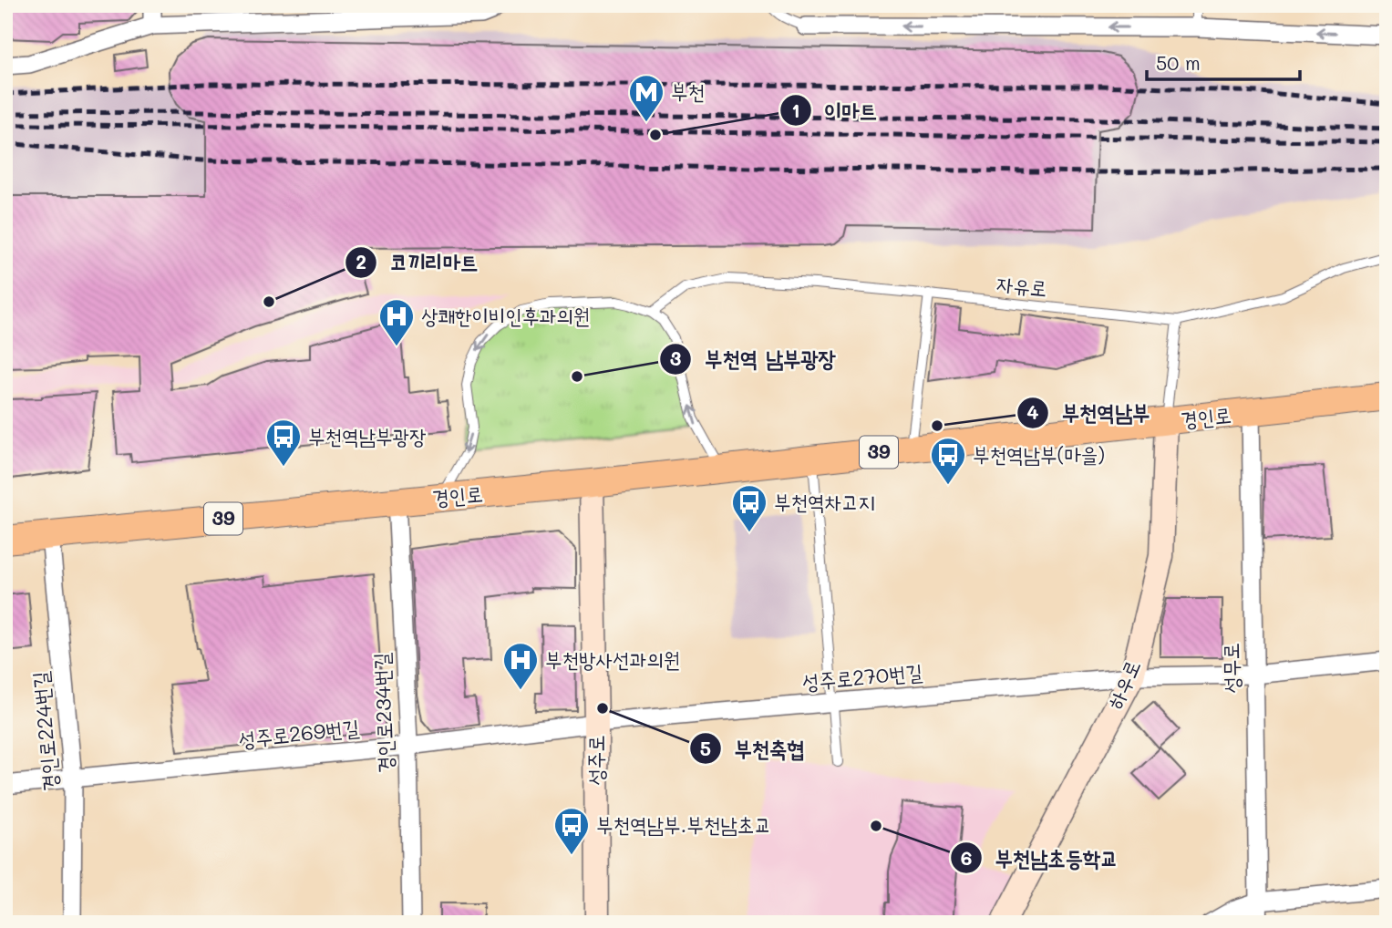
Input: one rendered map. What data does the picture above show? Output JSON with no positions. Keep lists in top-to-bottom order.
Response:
{
  "streets": {
    "main road": ["경인로", "39"],
    "street": [
      "성무로",
      "성주로270번길",
      "하우로",
      "경인로234번길",
      "경인로224번길",
      "성주로269번길",
      "성주로"
    ],
    "lane": ["자유로"]
  },
  "crossings": [
    ["경인로", "성무로"],
    ["경인로", "하우로"],
    ["경인로", "경인로234번길"],
    ["경인로", "경인로224번길"],
    ["경인로", "성주로"],
    ["성무로", "성주로270번길"],
    ["성주로270번길", "하우로"],
    ["성주로270번길", "성주로269번길"],
    ["성주로270번길", "성주로"],
    ["경인로234번길", "성주로269번길"],
    ["경인로224번길", "성주로269번길"],
    ["성주로269번길", "성주로"]
  ],
  "places": {
    "metro station": ["부천"],
    "other": [
      "이마트",
      "코끼리마트",
      "부천역 남부광장",
      "부천역남부",
      "부천축협",
      "부천남초등학교"
    ],
    "hospital": ["상쾌한이비인후과의원", "부천방사선과의원"],
    "bus stop": [
      "부천역남부광장",
      "부천역남부(마을)",
      "부천역차고지",
      "부천역남부.부천남초교"
    ]
  },
  "scale_bar": "50 m"
}
